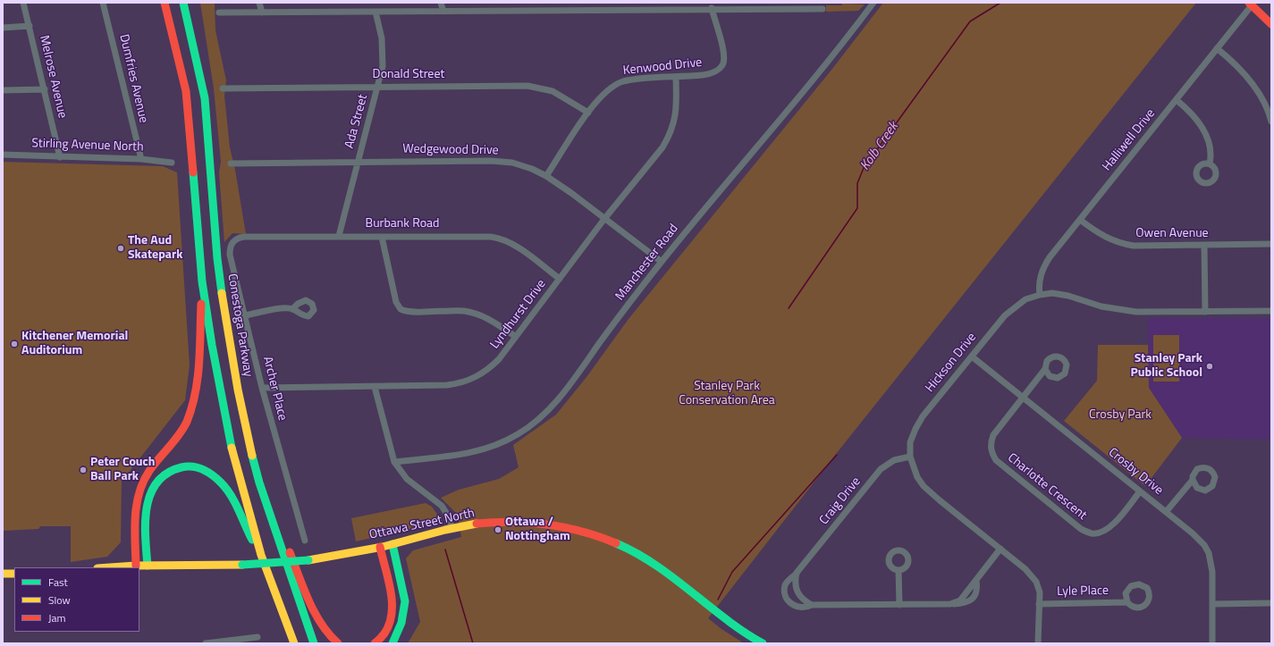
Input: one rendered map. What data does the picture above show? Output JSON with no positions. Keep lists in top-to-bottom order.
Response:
{
  "streets": {
    "main road": ["Conestoga Parkway", "Ottawa Street North"],
    "street": [
      "Kenwood Drive",
      "Donald Street",
      "Melrose Avenue",
      "Dumfries Avenue",
      "Ada Street",
      "Halliwell Drive",
      "Stirling Avenue North",
      "Wedgewood Drive",
      "Burbank Road",
      "Owen Avenue",
      "Manchester Road",
      "Lyndhurst Drive",
      "Hickson Drive",
      "Archer Place",
      "Crosby Drive",
      "Charlotte Crescent",
      "Craig Drive",
      "Lyle Place"
    ]
  },
  "crossings": [
    ["Kenwood Drive", "Donald Street"],
    ["Kenwood Drive", "Wedgewood Drive"],
    ["Kenwood Drive", "Lyndhurst Drive"],
    ["Donald Street", "Ada Street"],
    ["Melrose Avenue", "Stirling Avenue North"],
    ["Dumfries Avenue", "Stirling Avenue North"],
    ["Ada Street", "Wedgewood Drive"],
    ["Ada Street", "Burbank Road"],
    ["Halliwell Drive", "Owen Avenue"],
    ["Halliwell Drive", "Hickson Drive"],
    ["Wedgewood Drive", "Manchester Road"],
    ["Wedgewood Drive", "Lyndhurst Drive"],
    ["Burbank Road", "Lyndhurst Drive"],
    ["Burbank Road", "Archer Place"],
    ["Lyndhurst Drive", "Archer Place"],
    ["Hickson Drive", "Crosby Drive"],
    ["Hickson Drive", "Craig Drive"],
    ["Hickson Drive", "Lyle Place"],
    ["Crosby Drive", "Charlotte Crescent"]
  ],
  "water": ["Kolb Creek"],
  "parks": ["Stanley Park Conservation Area", "Crosby Park"],
  "places": [
    "The Aud Skatepark",
    "Kitchener Memorial Auditorium",
    "Stanley Park Public School",
    "Peter Couch Ball Park",
    "Ottawa / Nottingham"
  ],
  "legend": ["Fast", "Slow", "Jam"]
}
